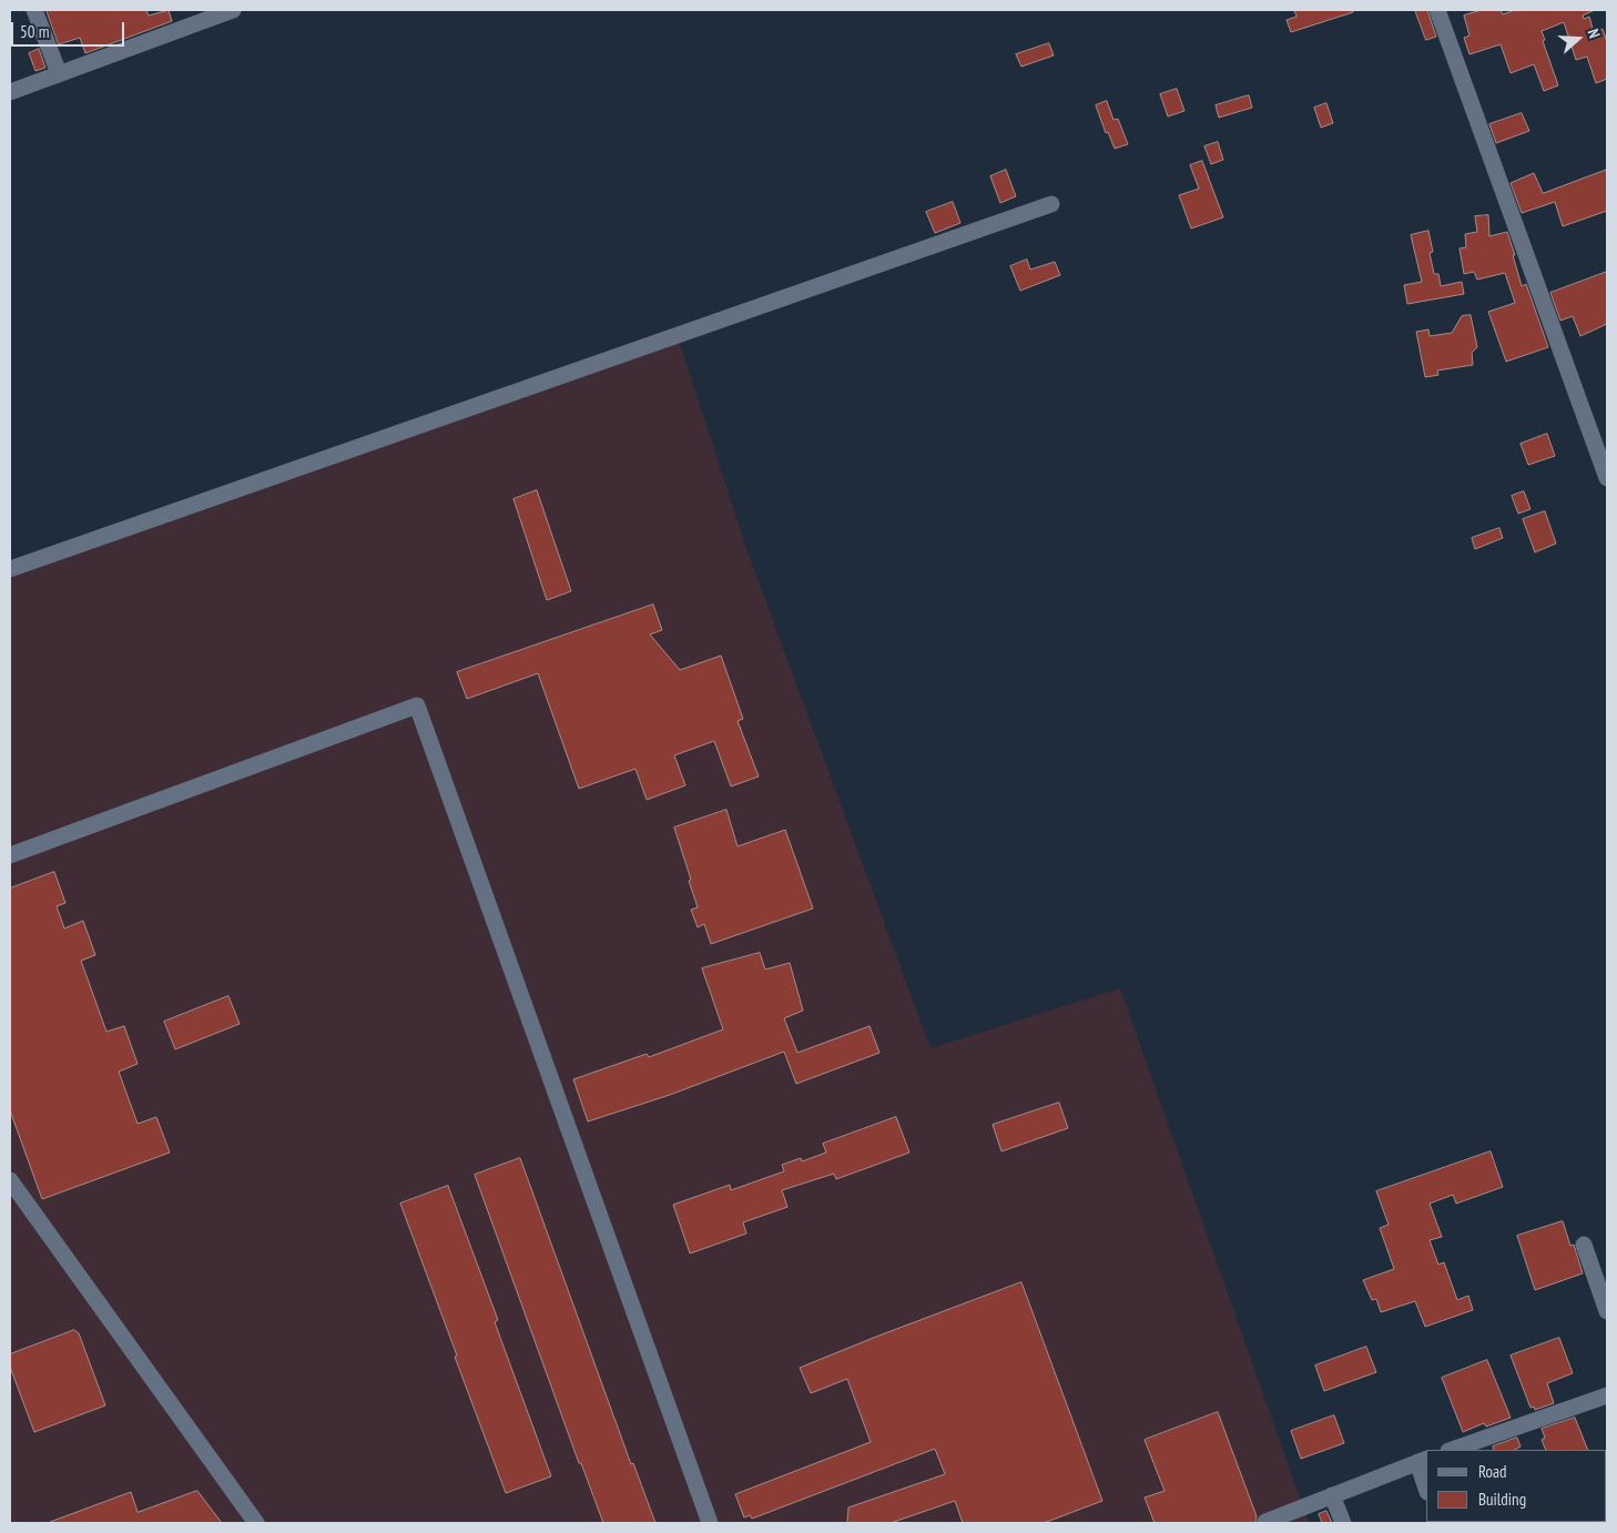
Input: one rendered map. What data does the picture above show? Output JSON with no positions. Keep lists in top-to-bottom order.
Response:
{
  "legend": ["Road", "Building"],
  "scale_bar": "50 m",
  "north": "right"
}
